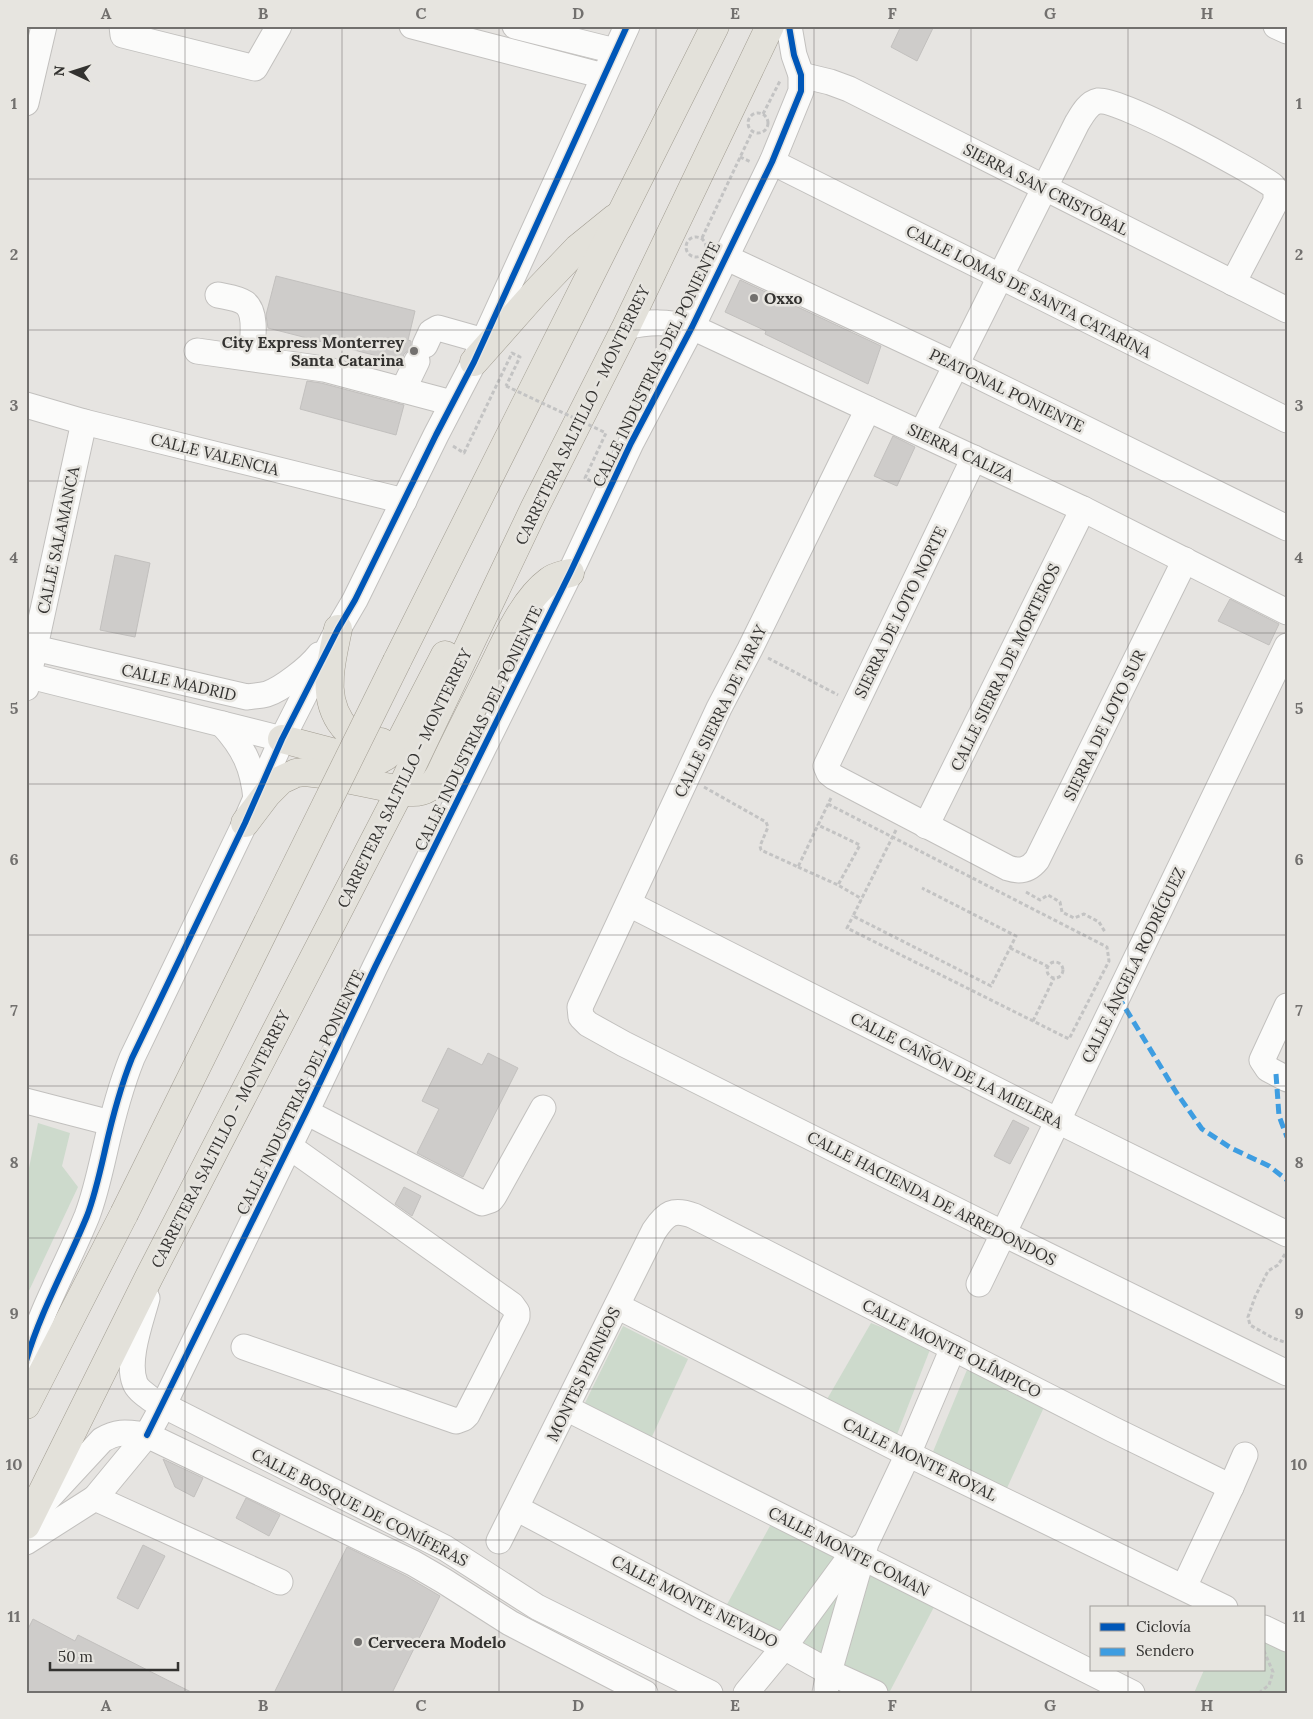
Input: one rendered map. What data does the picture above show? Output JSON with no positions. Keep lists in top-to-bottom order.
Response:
{
  "streets": {
    "main road": ["CARRETERA SALTILLO - MONTERREY"],
    "street": [
      "SIERRA SAN CRISTÓBAL",
      "CALLE LOMAS DE SANTA CATARINA",
      "CALLE INDUSTRIAS DEL PONIENTE",
      "PEATONAL PONIENTE",
      "SIERRA CALIZA",
      "CALLE VALENCIA",
      "CALLE SALAMANCA",
      "SIERRA DE LOTO NORTE",
      "CALLE SIERRA DE MORTEROS",
      "CALLE MADRID",
      "CALLE SIERRA DE TARAY",
      "SIERRA DE LOTO SUR",
      "CALLE ÁNGELA RODRÍGUEZ",
      "CALLE CAÑÓN DE LA MIELERA",
      "CALLE HACIENDA DE ARREDONDOS",
      "CALLE MONTE OLÍMPICO",
      "MONTES PIRINEOS",
      "CALLE MONTE ROYAL",
      "CALLE BOSQUE DE CONÍFERAS",
      "CALLE MONTE COMAN",
      "CALLE MONTE NEVADO"
    ]
  },
  "crossings": [
    ["SIERRA SAN CRISTÓBAL", "CALLE INDUSTRIAS DEL PONIENTE"],
    ["CALLE LOMAS DE SANTA CATARINA", "CALLE INDUSTRIAS DEL PONIENTE"],
    ["CALLE INDUSTRIAS DEL PONIENTE", "PEATONAL PONIENTE"],
    ["CALLE INDUSTRIAS DEL PONIENTE", "CARRETERA SALTILLO - MONTERREY"],
    ["CALLE INDUSTRIAS DEL PONIENTE", "SIERRA CALIZA"],
    ["CALLE INDUSTRIAS DEL PONIENTE", "CALLE BOSQUE DE CONÍFERAS"],
    ["CARRETERA SALTILLO - MONTERREY", "SIERRA CALIZA"],
    ["CARRETERA SALTILLO - MONTERREY", "CALLE BOSQUE DE CONÍFERAS"],
    ["SIERRA CALIZA", "SIERRA DE LOTO NORTE"],
    ["SIERRA CALIZA", "CALLE SIERRA DE MORTEROS"],
    ["SIERRA CALIZA", "CALLE SIERRA DE TARAY"],
    ["SIERRA CALIZA", "SIERRA DE LOTO SUR"],
    ["CALLE VALENCIA", "CALLE SALAMANCA"],
    ["CALLE SALAMANCA", "CALLE MADRID"],
    ["CALLE SIERRA DE MORTEROS", "SIERRA DE LOTO SUR"],
    ["CALLE SIERRA DE TARAY", "CALLE CAÑÓN DE LA MIELERA"],
    ["CALLE SIERRA DE TARAY", "CALLE HACIENDA DE ARREDONDOS"],
    ["CALLE ÁNGELA RODRÍGUEZ", "CALLE CAÑÓN DE LA MIELERA"],
    ["CALLE ÁNGELA RODRÍGUEZ", "CALLE HACIENDA DE ARREDONDOS"],
    ["CALLE MONTE OLÍMPICO", "MONTES PIRINEOS"],
    ["MONTES PIRINEOS", "CALLE MONTE ROYAL"],
    ["MONTES PIRINEOS", "CALLE MONTE COMAN"],
    ["MONTES PIRINEOS", "CALLE MONTE NEVADO"]
  ],
  "places": ["Oxxo", "City Express Monterrey Santa Catarina", "Cervecera Modelo"],
  "legend": ["Ciclovía", "Sendero"],
  "scale_bar": "50 m",
  "north": "left",
  "grid": {
    "columns": [
      "A",
      "B",
      "C",
      "D",
      "E",
      "F",
      "G",
      "H"
    ],
    "rows": [
      "1",
      "2",
      "3",
      "4",
      "5",
      "6",
      "7",
      "8",
      "9",
      "10",
      "11"
    ]
  }
}
